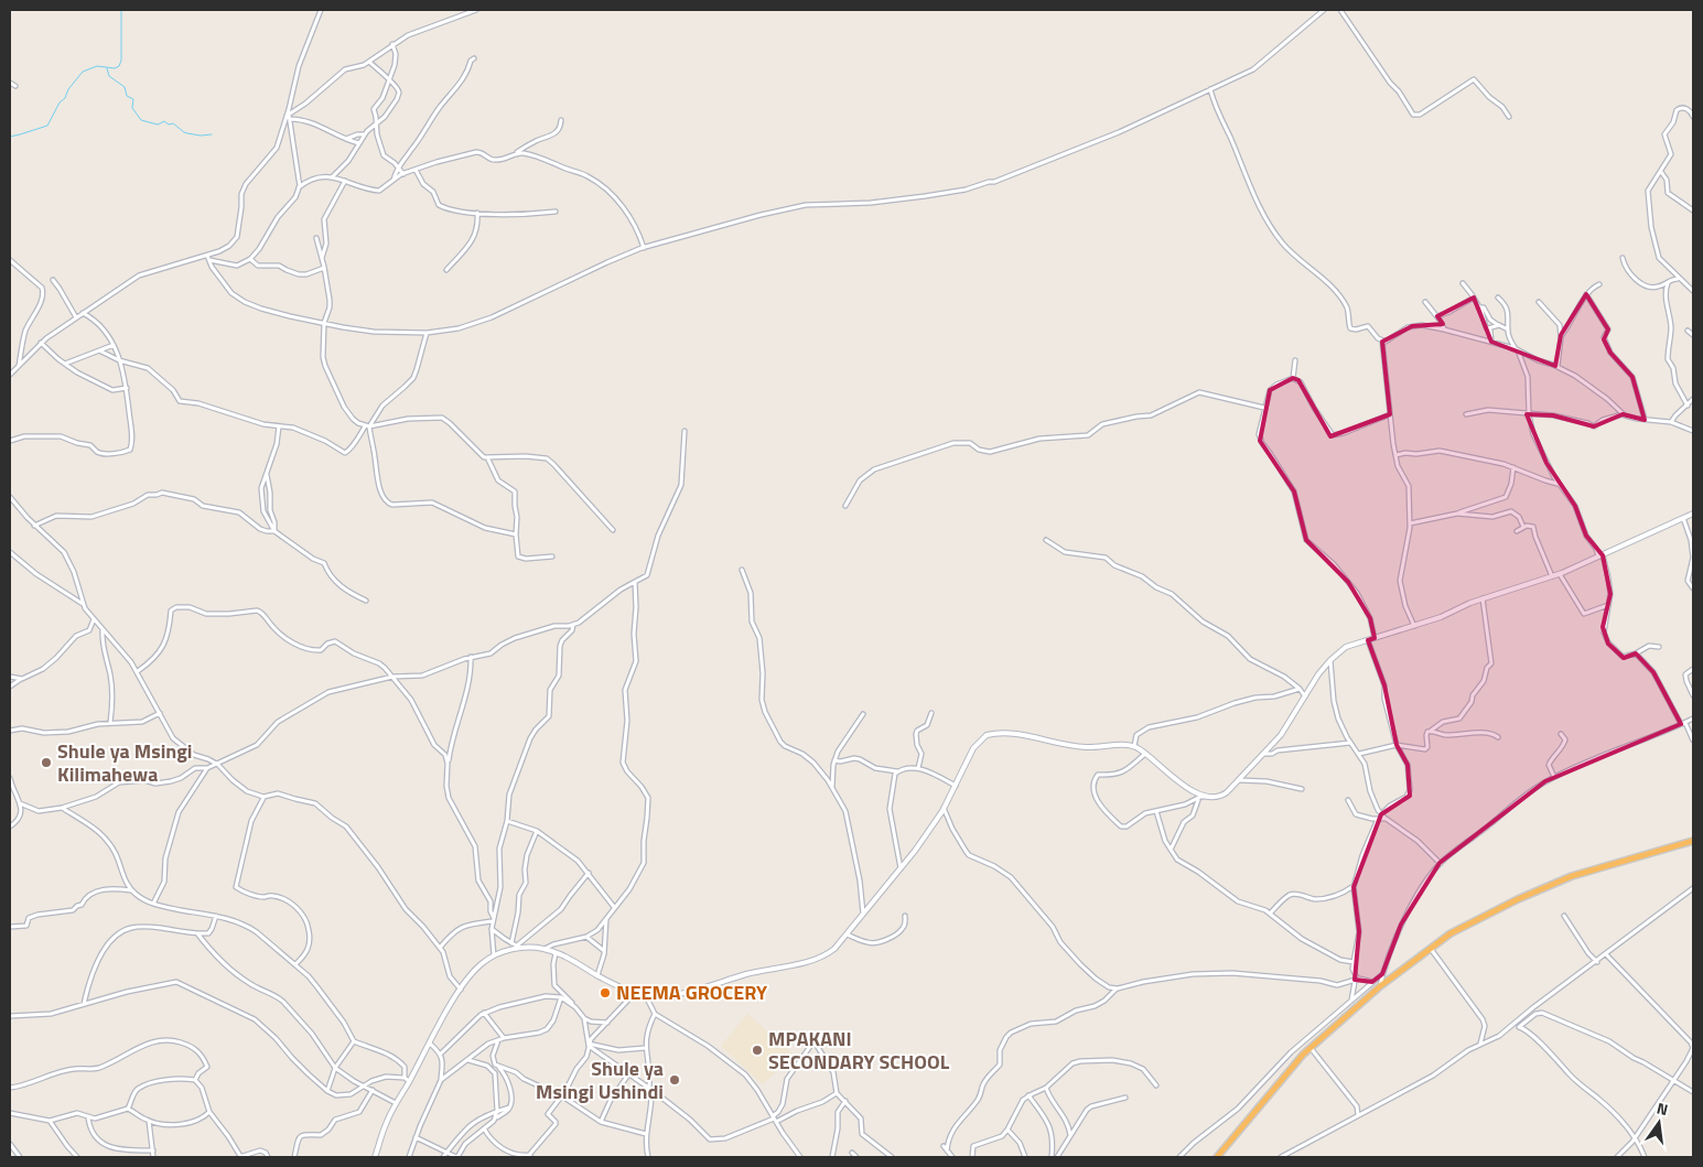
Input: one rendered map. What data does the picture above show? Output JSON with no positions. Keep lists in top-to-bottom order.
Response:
{
  "places": [
    "Shule ya Msingi Kilimahewa",
    "NEEMA GROCERY",
    "MPAKANI SECONDARY SCHOOL",
    "Shule ya Msingi Ushindi"
  ],
  "north": "top"
}
